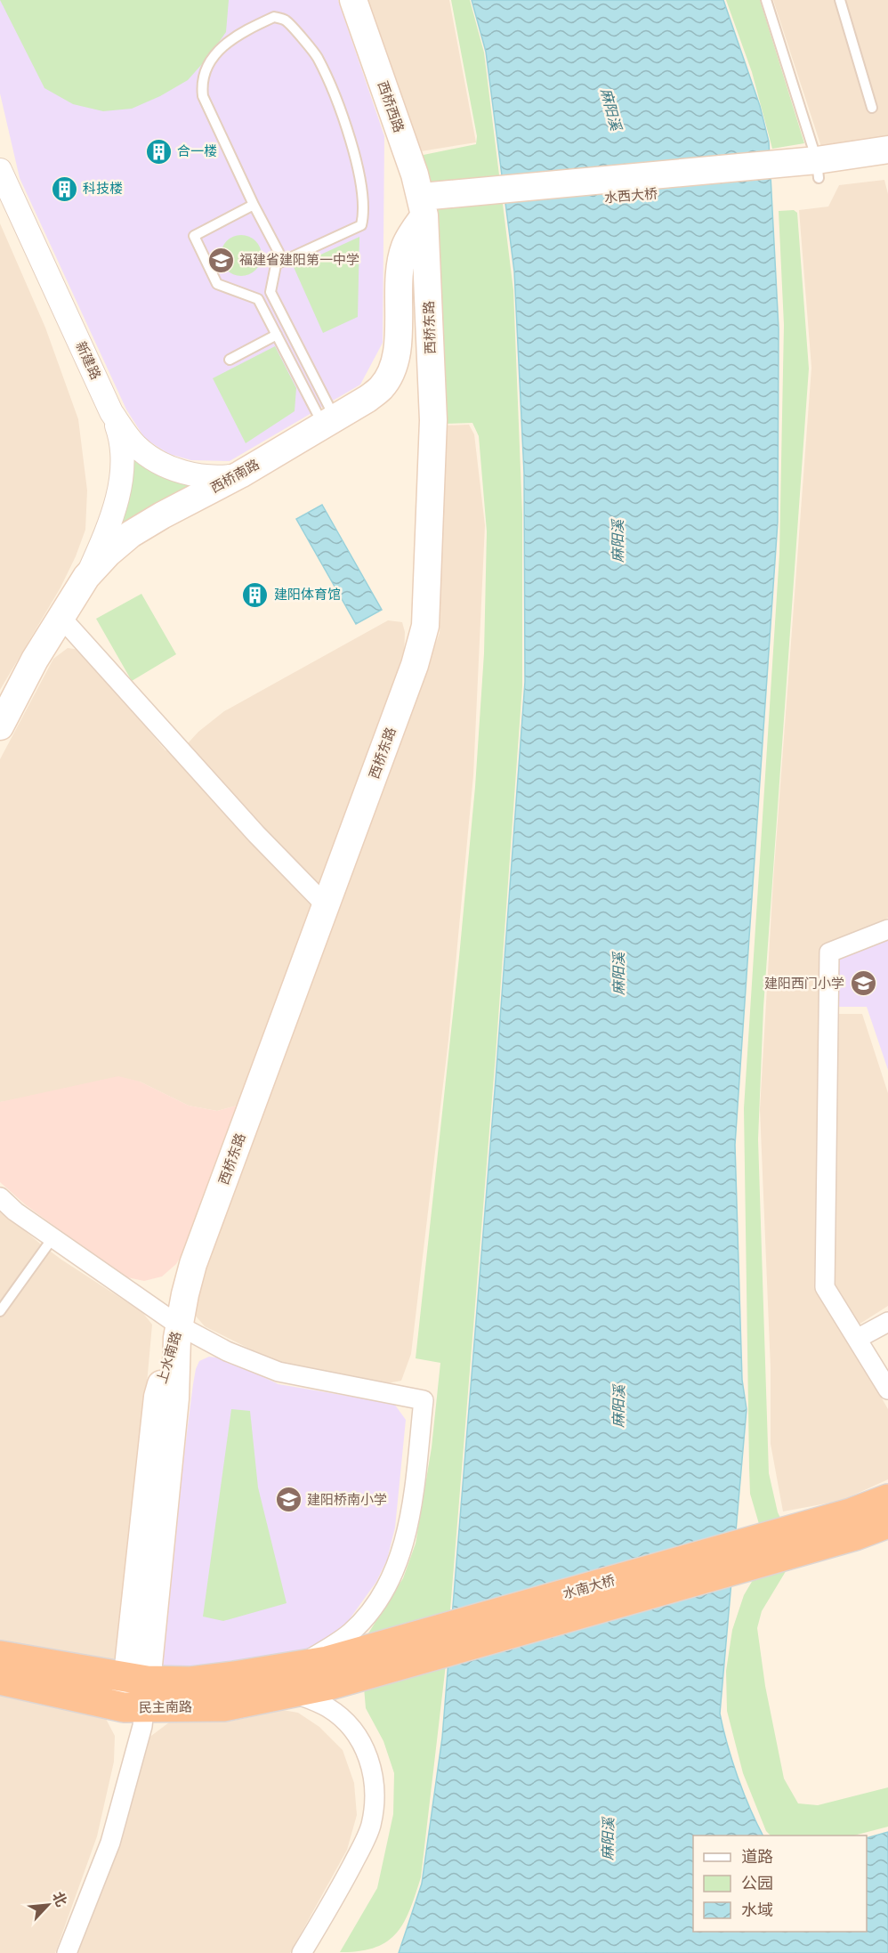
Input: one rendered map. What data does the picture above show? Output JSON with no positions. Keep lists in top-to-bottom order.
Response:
{
  "streets": {
    "highway": ["水南大桥", "民主南路"],
    "main road": [
      "西桥西路",
      "水西大桥",
      "西桥东路",
      "西桥南路",
      "上水南路"
    ],
    "street": ["新建路"]
  },
  "crossings": [
    ["西桥西路", "水西大桥"],
    ["西桥西路", "西桥东路"],
    ["西桥西路", "西桥南路"],
    ["水西大桥", "西桥东路"],
    ["水西大桥", "西桥南路"],
    ["西桥东路", "西桥南路"],
    ["西桥东路", "上水南路"],
    ["新建路", "西桥南路"],
    ["上水南路", "民主南路"],
    ["水南大桥", "民主南路"]
  ],
  "water": ["麻阳溪"],
  "places": {
    "building": ["合一楼", "科技楼", "建阳体育馆"],
    "school or university": ["福建省建阳第一中学", "建阳西门小学", "建阳桥南小学"]
  },
  "legend": ["道路", "公园", "水域"],
  "north": "top right"
}
